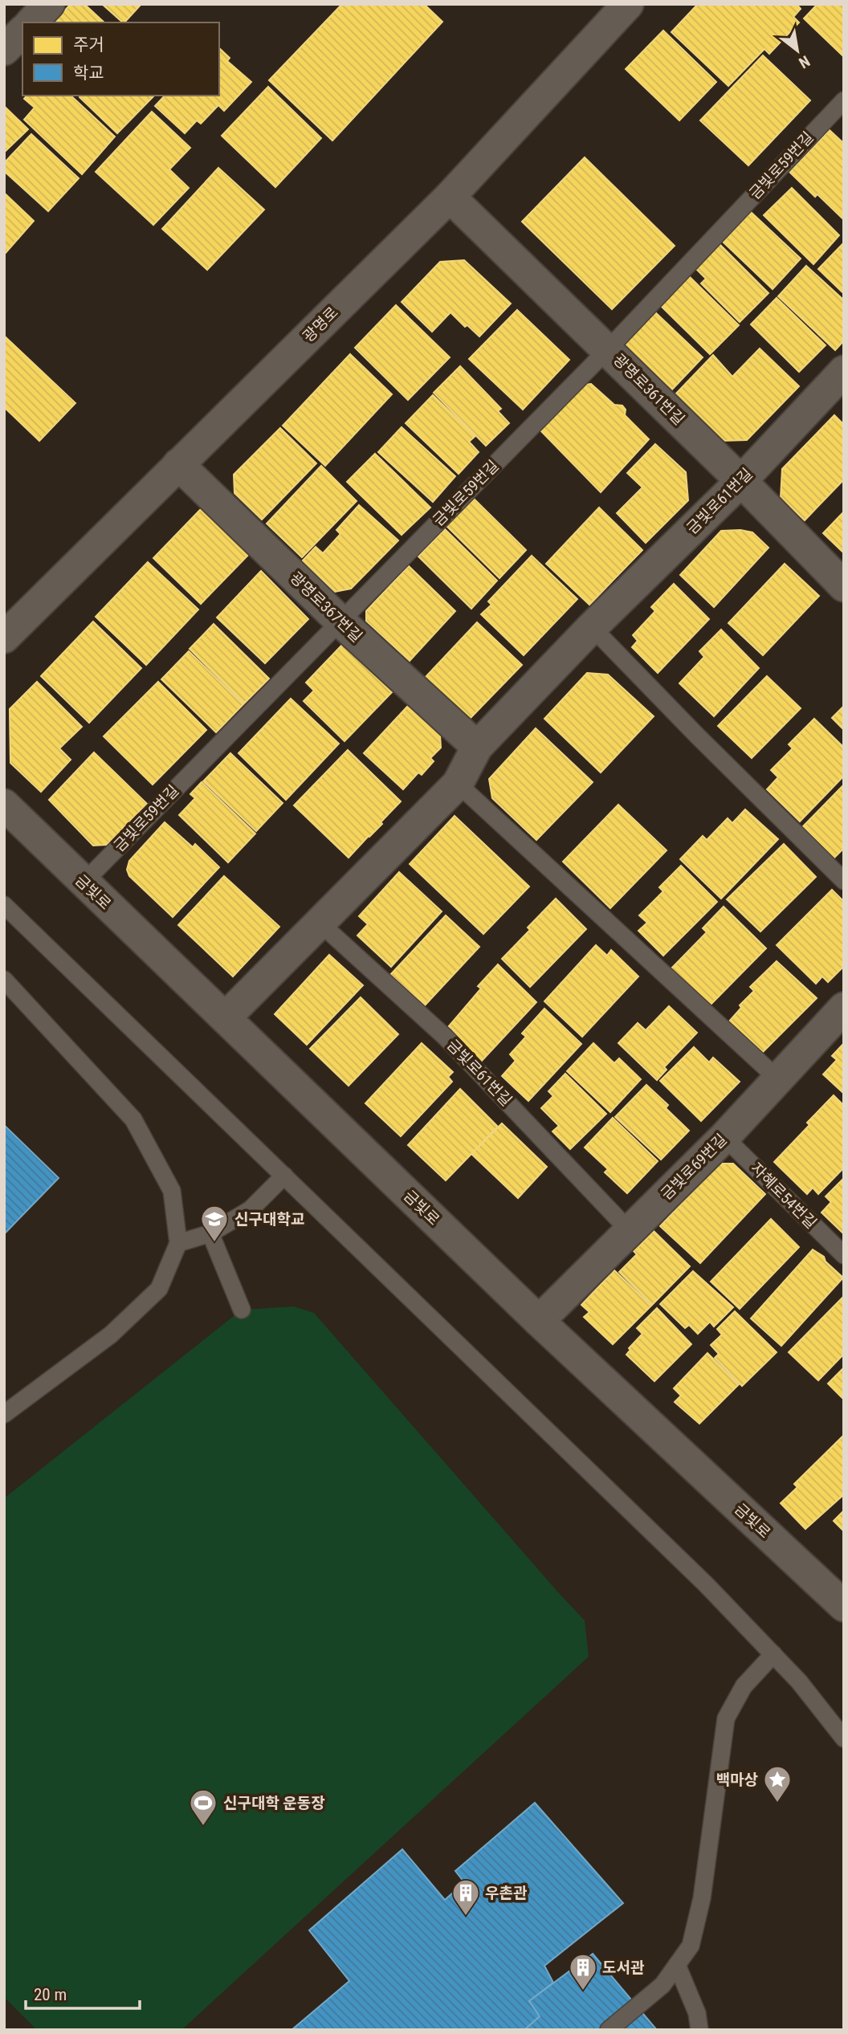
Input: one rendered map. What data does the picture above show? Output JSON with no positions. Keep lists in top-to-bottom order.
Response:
{
  "streets": {
    "street": [
      "광명로",
      "광명로361번길",
      "금빛로61번길",
      "광명로367번길",
      "금빛로",
      "금빛로69번길"
    ],
    "lane": ["금빛로59번길", "자혜로54번길"]
  },
  "crossings": [
    ["금빛로59번길", "광명로361번길"],
    ["금빛로59번길", "광명로367번길"],
    ["금빛로59번길", "금빛로"],
    ["광명로", "광명로361번길"],
    ["광명로", "광명로367번길"],
    ["광명로361번길", "금빛로61번길"],
    ["금빛로61번길", "광명로367번길"],
    ["금빛로61번길", "금빛로"],
    ["금빛로61번길", "금빛로69번길"],
    ["금빛로", "금빛로69번길"],
    ["금빛로69번길", "자혜로54번길"]
  ],
  "places": {
    "school or university": ["신구대학교"],
    "place": ["백마상"],
    "sports": ["신구대학 운동장"],
    "building": ["우촌관", "도서관"]
  },
  "legend": ["주거", "학교"],
  "scale_bar": "20 m",
  "north": "bottom right"
}
